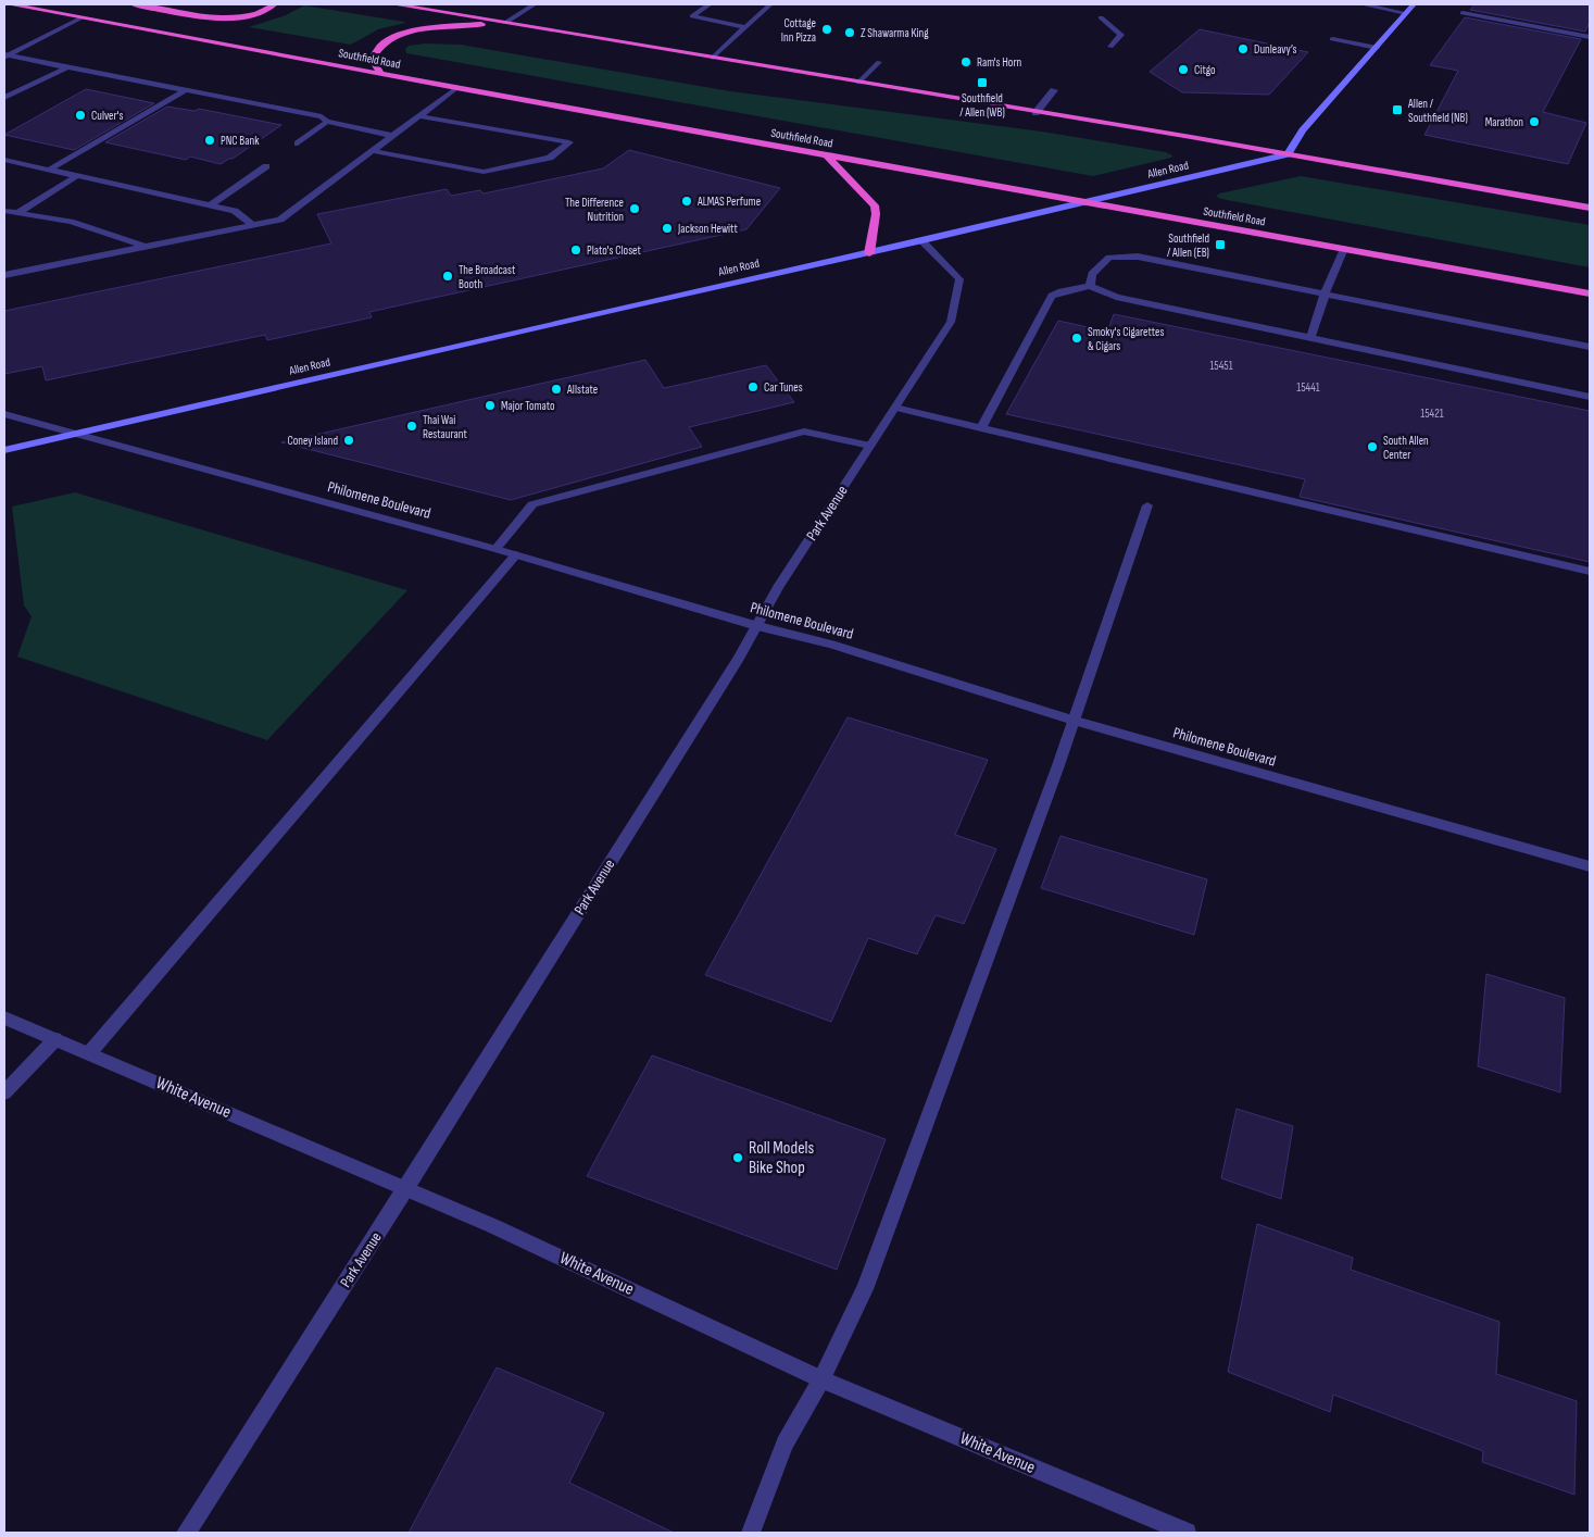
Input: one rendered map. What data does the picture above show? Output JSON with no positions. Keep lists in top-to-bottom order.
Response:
{
  "streets": {
    "highway": ["Southfield Road"],
    "main road": ["Allen Road"],
    "street": ["Philomene Boulevard", "Park Avenue", "White Avenue"]
  },
  "crossings": [
    ["Southfield Road", "Allen Road"],
    ["Allen Road", "Philomene Boulevard"],
    ["Allen Road", "Park Avenue"],
    ["Philomene Boulevard", "Park Avenue"],
    ["Park Avenue", "White Avenue"]
  ],
  "places": {
    "other": [
      "Cottage Inn Pizza",
      "Z Shawarma King",
      "Dunleavy’s",
      "Ram's Horn",
      "Citgo",
      "Culver's",
      "Marathon",
      "PNC Bank",
      "ALMAS Perfume",
      "The Difference Nutrition",
      "Jackson Hewitt",
      "Plato's Closet",
      "The Broadcast Booth",
      "Smoky's Cigarettes & Cigars",
      "Car Tunes",
      "Allstate",
      "Major Tomato",
      "Thai Wai Restaurant",
      "Coney Island",
      "South Allen Center",
      "Roll Models Bike Shop"
    ],
    "transit": ["Southfield / Allen (WB)", "Allen / Southfield (NB)", "Southfield / Allen (EB)"]
  },
  "house_numbers": ["15451", "15441", "15421"]
}
